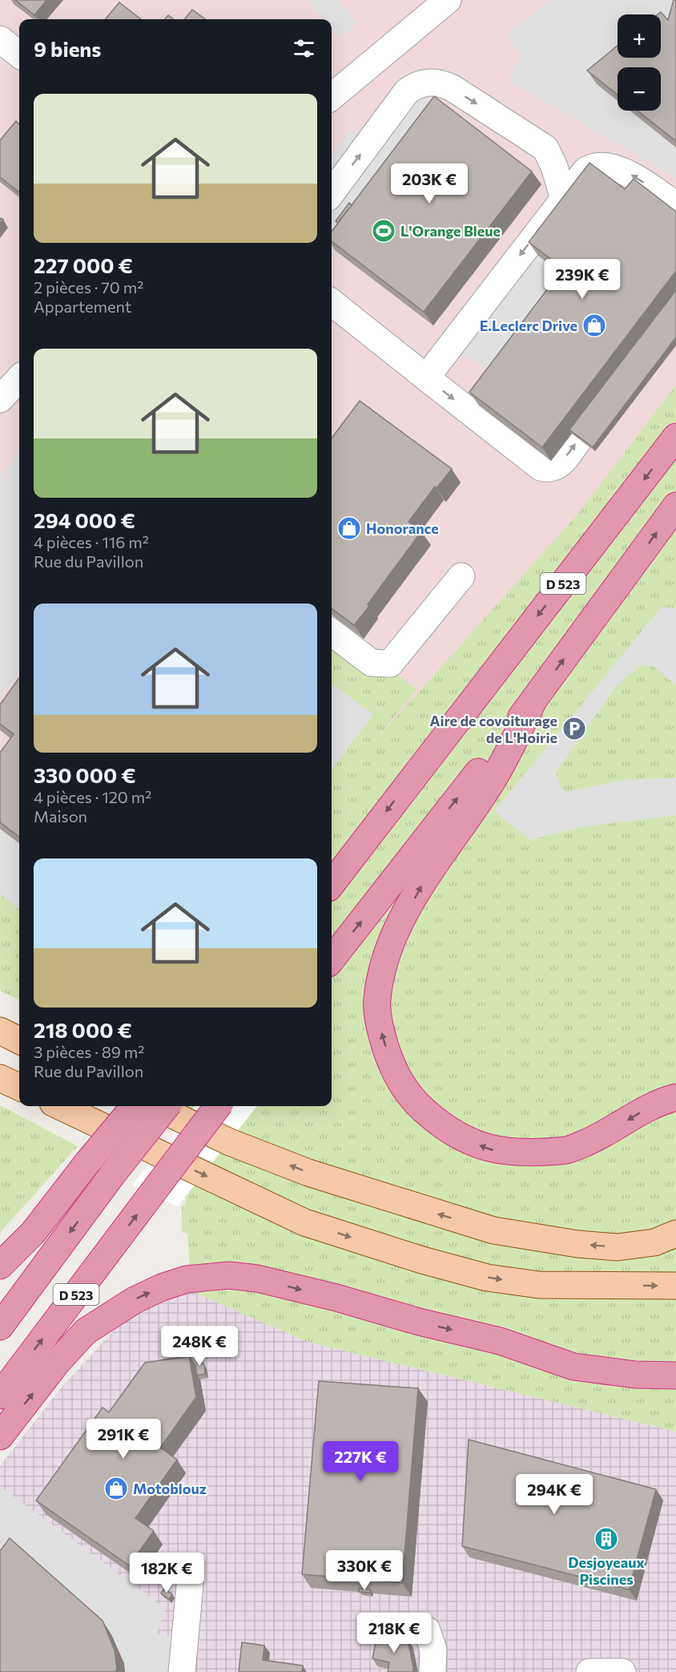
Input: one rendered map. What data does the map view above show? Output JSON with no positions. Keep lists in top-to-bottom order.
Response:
{
  "streets": {
    "highway": ["D 523"]
  },
  "places": {
    "sports": ["L'Orange Bleue"],
    "shop": ["E.Leclerc Drive", "Honorance", "Motoblouz"],
    "parking": ["Aire de covoiturage de L'Hoirie"],
    "building": ["Desjoyeaux Piscines"]
  },
  "page": {
    "map_buttons": ["+", "−"],
    "heading": "9 biens",
    "list": [
      {
        "name": "227 000 €",
        "note": "2 pièces · 70 m² · Appartement"
      },
      {
        "name": "294 000 €",
        "note": "4 pièces · 116 m² · Rue du Pavillon"
      },
      {
        "name": "330 000 €",
        "note": "4 pièces · 120 m² · Maison"
      },
      {
        "name": "218 000 €",
        "note": "3 pièces · 89 m² · Rue du Pavillon"
      }
    ],
    "price": [
      "203K €",
      "239K €",
      "248K €",
      "291K €",
      "227K €",
      "294K €",
      "330K €",
      "182K €",
      "218K €"
    ]
  }
}
